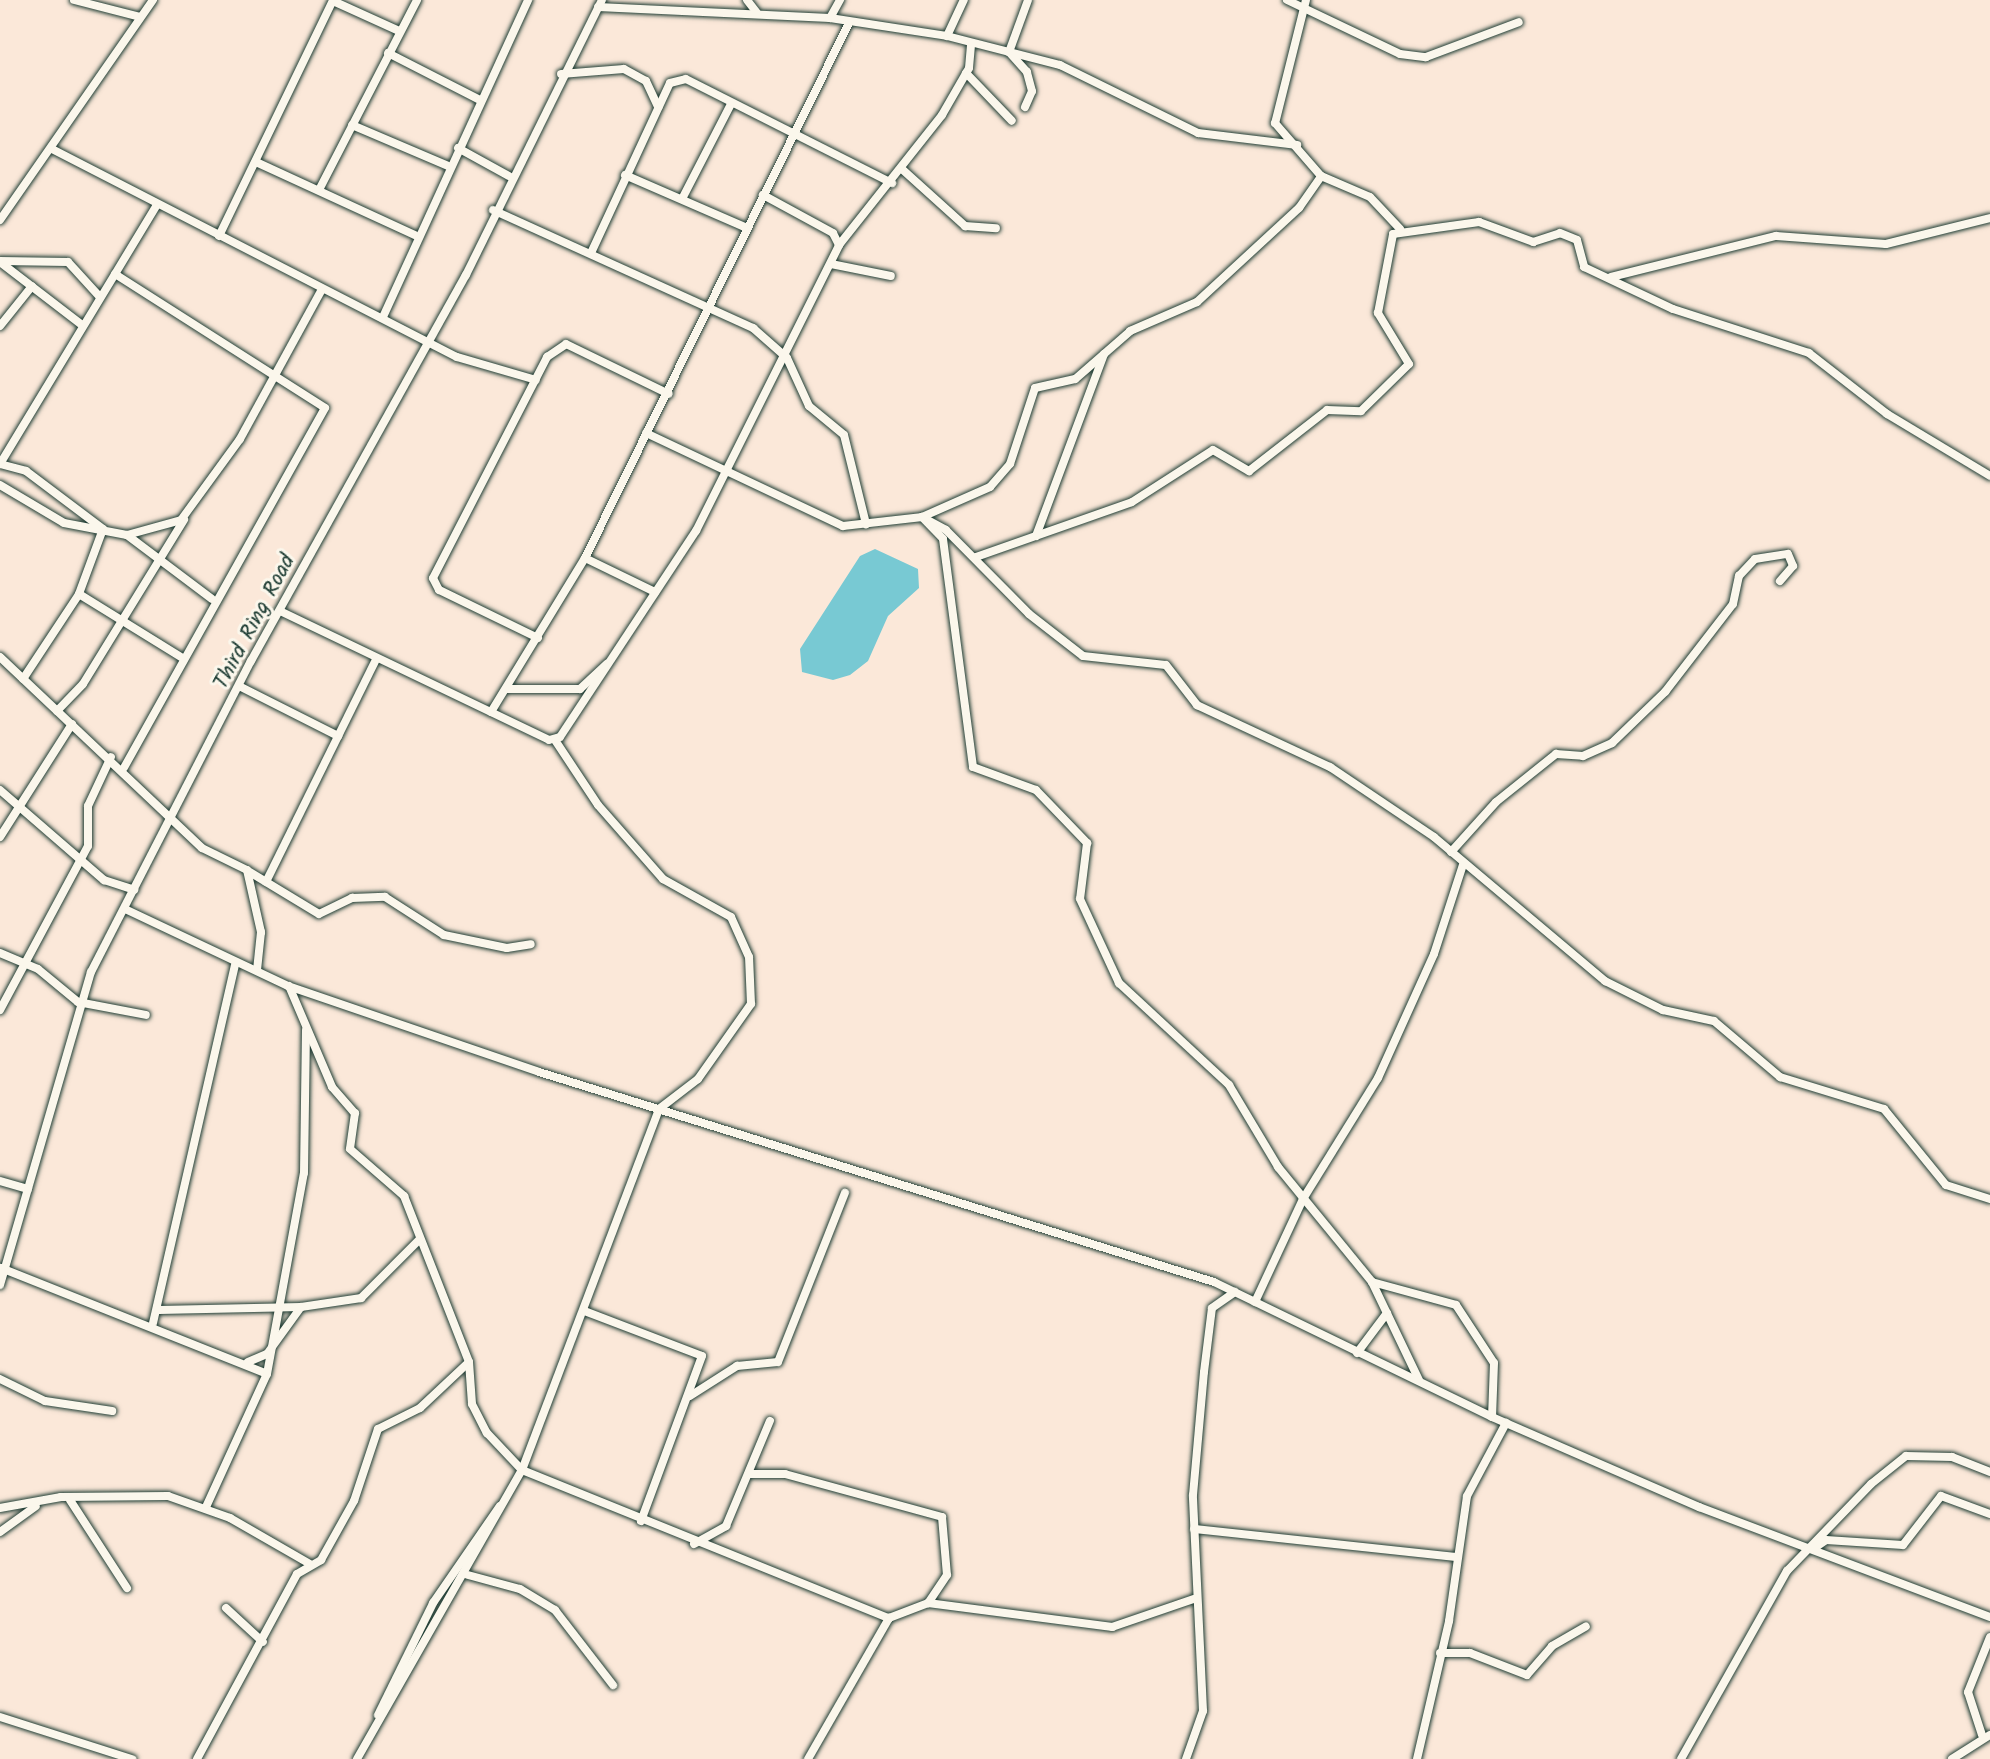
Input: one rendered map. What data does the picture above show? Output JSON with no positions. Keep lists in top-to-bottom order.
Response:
{
  "streets": {
    "street": ["Third Ring Road"]
  }
}
